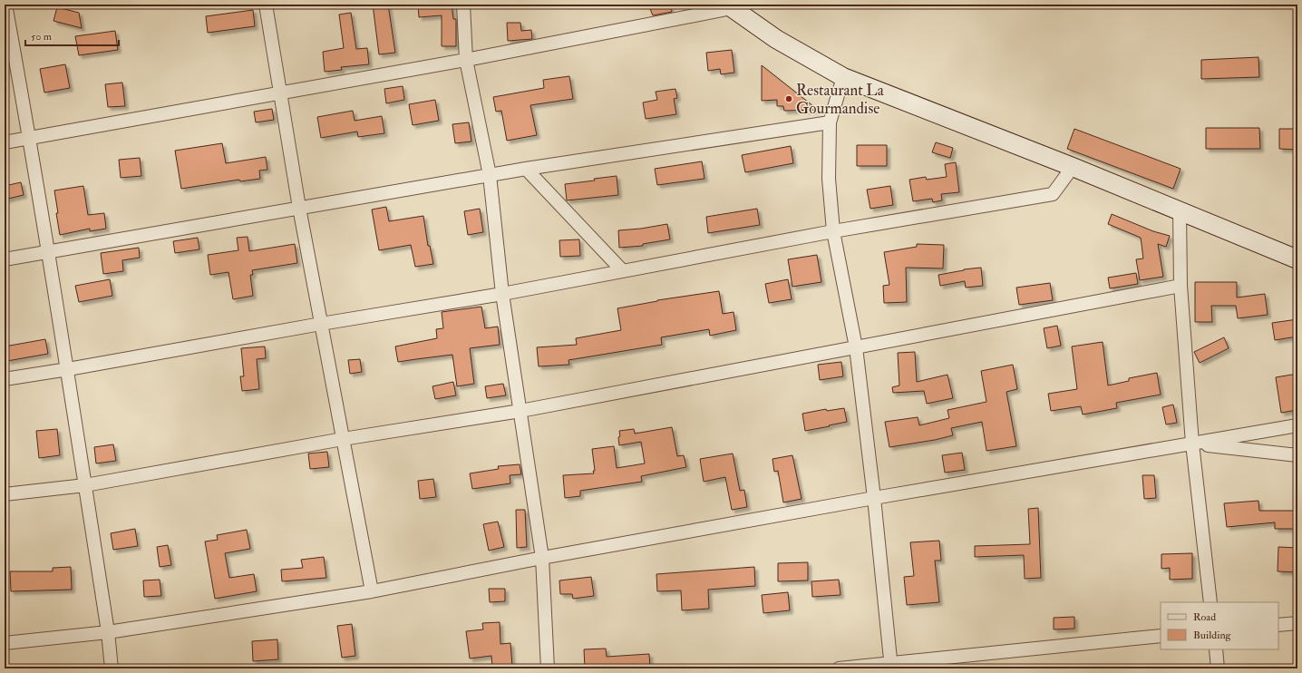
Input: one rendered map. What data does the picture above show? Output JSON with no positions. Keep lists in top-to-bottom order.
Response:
{
  "places": ["Restaurant La Gourmandise"],
  "legend": ["Road", "Building"],
  "scale_bar": "50 m"
}
